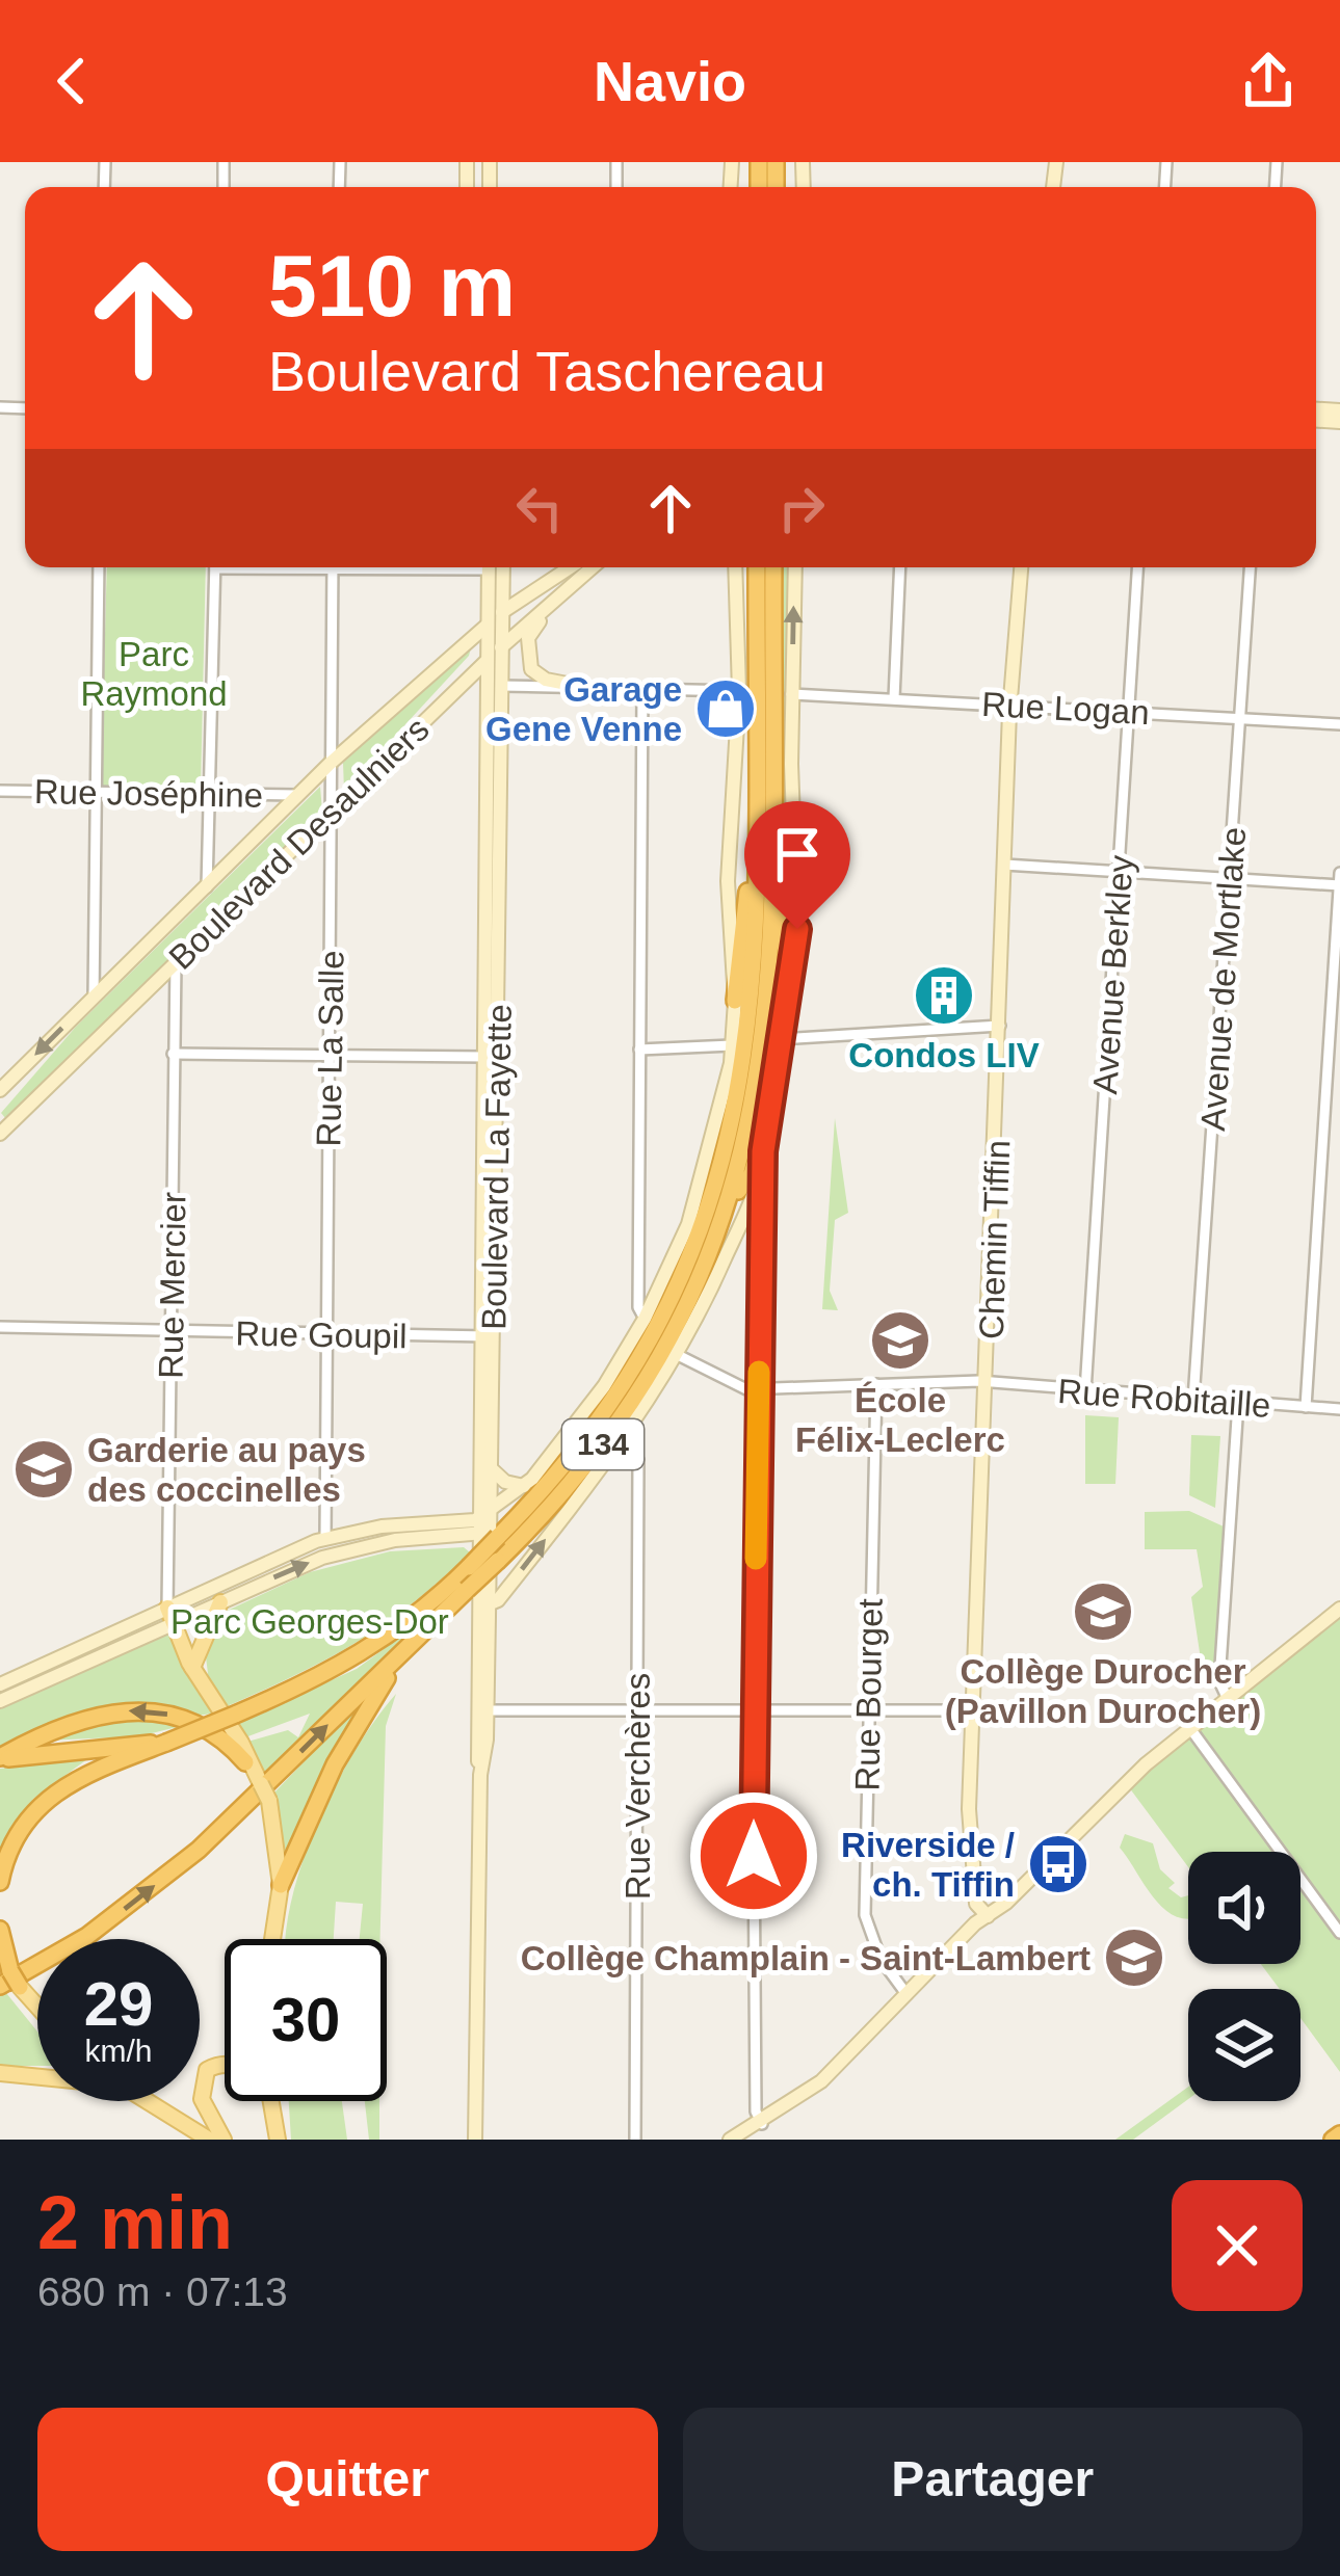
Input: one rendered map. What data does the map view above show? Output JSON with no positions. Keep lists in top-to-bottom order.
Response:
{
  "streets": {
    "highway": ["134"],
    "street": [
      "Rue Logan",
      "Rue Joséphine",
      "Boulevard Desaulniers",
      "Avenue Berkley",
      "Avenue de Mortlake",
      "Rue La Salle",
      "Boulevard La Fayette",
      "Chemin Tiffin",
      "Rue Mercier",
      "Rue Goupil",
      "Rue Robitaille",
      "Rue Bourget",
      "Rue Verchères"
    ]
  },
  "crossings": [
    ["Rue Logan", "Avenue Berkley"],
    ["Rue Logan", "Avenue de Mortlake"],
    ["Rue Logan", "Chemin Tiffin"],
    ["Rue Joséphine", "Boulevard Desaulniers"],
    ["Boulevard Desaulniers", "Rue La Salle"],
    ["Boulevard Desaulniers", "Boulevard La Fayette"],
    ["Boulevard Desaulniers", "Rue Mercier"],
    ["Avenue Berkley", "Rue Robitaille"],
    ["Avenue de Mortlake", "Rue Robitaille"],
    ["Rue La Salle", "Rue Goupil"],
    ["Boulevard La Fayette", "Rue Goupil"],
    ["Boulevard La Fayette", "134"],
    ["Chemin Tiffin", "Rue Robitaille"],
    ["Rue Mercier", "Rue Goupil"],
    ["Rue Robitaille", "Rue Bourget"]
  ],
  "parks": ["Parc Raymond", "Parc Georges-Dor"],
  "places": {
    "shop": ["Garage Gene Venne"],
    "building": ["Condos LIV"],
    "school or university": [
      "École Félix-Leclerc",
      "Garderie au pays des coccinelles",
      "Collège Durocher (Pavillon Durocher)",
      "Collège Champlain - Saint-Lambert"
    ],
    "bus stop": ["Riverside / ch. Tiffin"]
  },
  "page": {
    "header": "Navio",
    "turn": ["510 m", "Boulevard Taschereau"],
    "speed": "29 km/h",
    "limit": "30",
    "heading": ["2 min", "680 m · 07:13"],
    "buttons": ["Quitter", "Partager"]
  }
}
